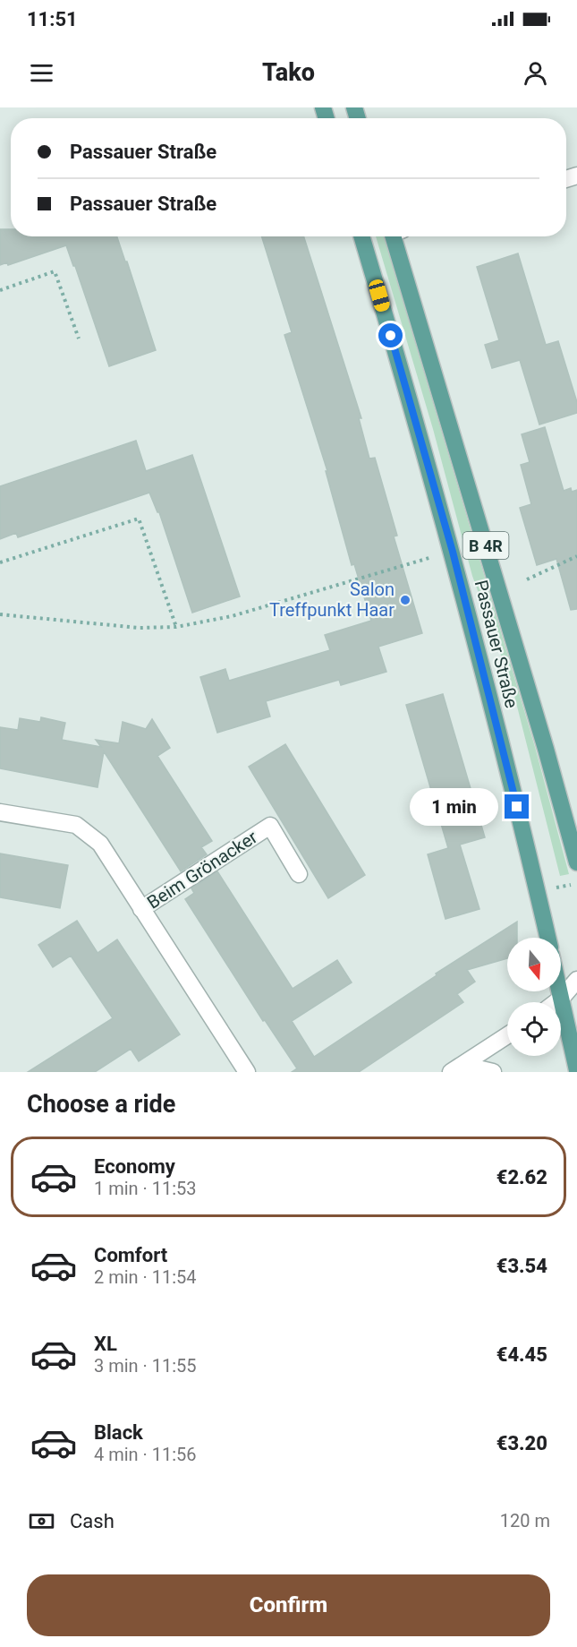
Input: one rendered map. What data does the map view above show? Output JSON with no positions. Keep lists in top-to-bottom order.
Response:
{
  "streets": {
    "main road": ["B 4R", "Passauer Straße"],
    "street": ["Beim Grönacker"]
  },
  "places": ["Salon Treffpunkt Haar"],
  "north": "bottom",
  "page": {
    "status": "11:51",
    "header": "Tako",
    "banner": ["Passauer Straße", "Passauer Straße"],
    "bubble": "1 min",
    "heading": "Choose a ride",
    "list": [
      {
        "name": "Economy",
        "note": "1 min · 11:53",
        "value": "€2.62"
      },
      {
        "name": "Comfort",
        "note": "2 min · 11:54",
        "value": "€3.54"
      },
      {
        "name": "XL",
        "note": "3 min · 11:55",
        "value": "€4.45"
      },
      {
        "name": "Black",
        "note": "4 min · 11:56",
        "value": "€3.20"
      }
    ],
    "pay": ["Cash", "120 m"],
    "buttons": "Confirm"
  }
}
